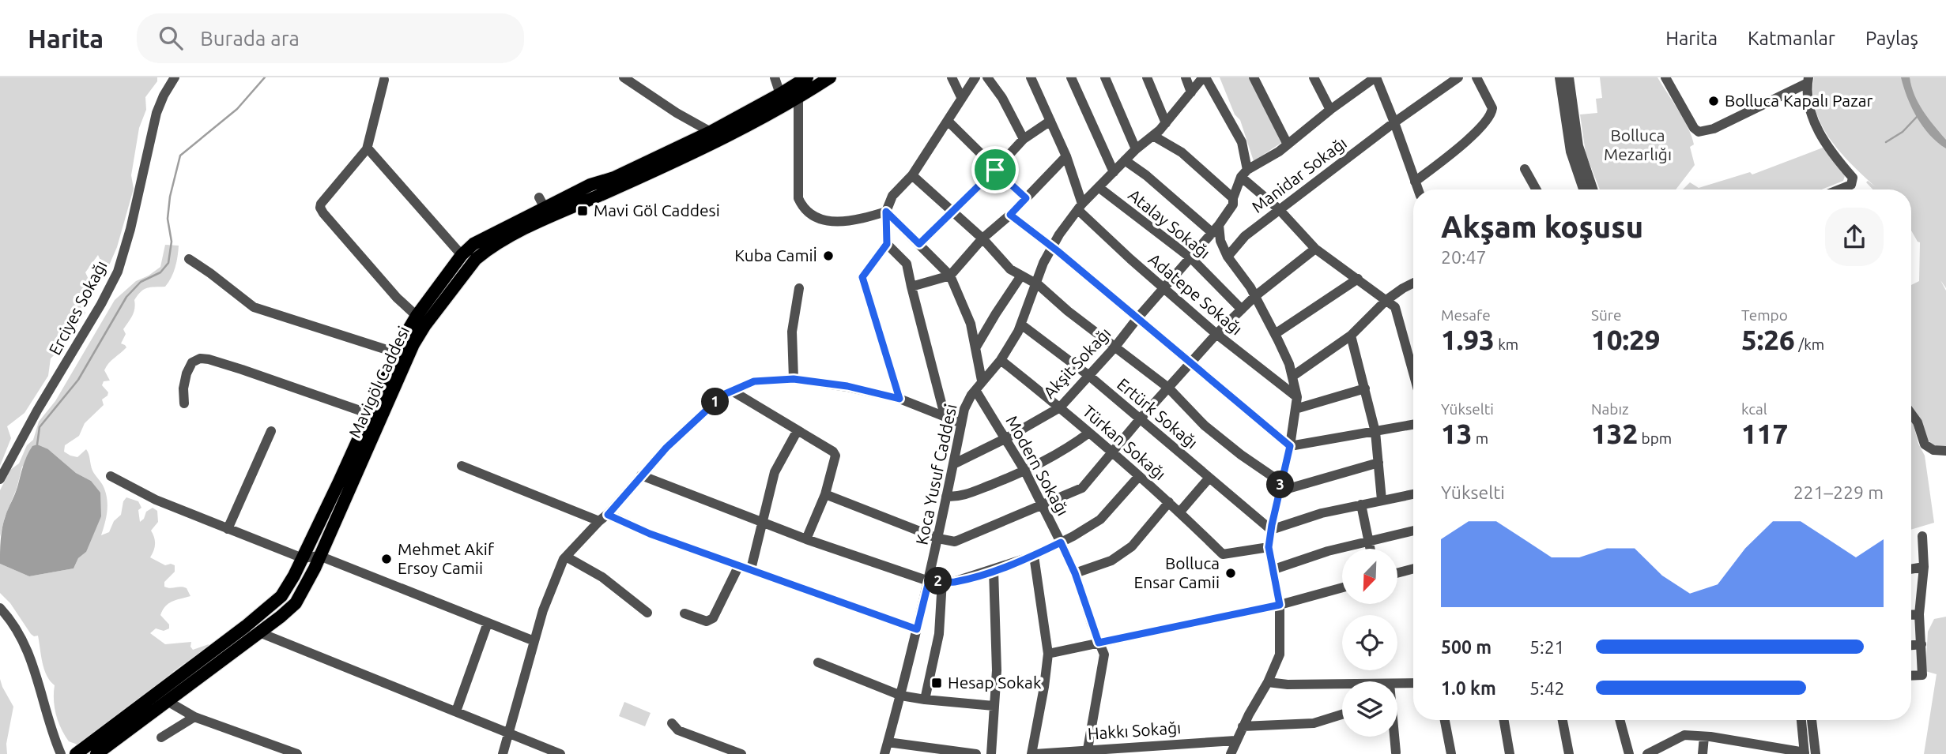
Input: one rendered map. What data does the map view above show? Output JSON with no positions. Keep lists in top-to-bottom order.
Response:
{
  "streets": {
    "main road": ["Mavigöl Caddesi"],
    "street": [
      "Manidar Sokağı",
      "Atalay Sokağı",
      "Adatepe Sokağı",
      "Erciyes Sokağı",
      "Akşit Sokağı",
      "Ertürk Sokağı",
      "Türkan Sokağı",
      "Modern Sokağı",
      "Koca Yusuf Caddesi",
      "Hakkı Sokağı"
    ]
  },
  "crossings": [
    ["Atalay Sokağı", "Akşit Sokağı"],
    ["Atalay Sokağı", "Koca Yusuf Caddesi"],
    ["Adatepe Sokağı", "Akşit Sokağı"],
    ["Adatepe Sokağı", "Koca Yusuf Caddesi"],
    ["Akşit Sokağı", "Ertürk Sokağı"],
    ["Akşit Sokağı", "Türkan Sokağı"],
    ["Akşit Sokağı", "Modern Sokağı"],
    ["Akşit Sokağı", "Koca Yusuf Caddesi"],
    ["Ertürk Sokağı", "Koca Yusuf Caddesi"],
    ["Türkan Sokağı", "Koca Yusuf Caddesi"],
    ["Modern Sokağı", "Koca Yusuf Caddesi"],
    ["Modern Sokağı", "Hakkı Sokağı"]
  ],
  "parks": ["Bolluca Mezarlığı"],
  "places": {
    "other": [
      "Bolluca Kapalı Pazar",
      "Kuba Camiİ",
      "Mehmet Akif Ersoy Camii",
      "Bolluca Ensar Camii"
    ],
    "transit": ["Mavi Göl Caddesi", "Hesap Sokak"]
  },
  "north": "bottom left",
  "page": {
    "header": "Harita",
    "search": "Burada ara",
    "nav": ["Harita", "Katmanlar", "Paylaş"],
    "heading": ["Akşam koşusu", "20:47"],
    "stats": [
      ["Mesafe", "1.93 km"],
      ["Süre", "10:29"],
      ["Tempo", "5:26 /km"],
      ["Yükselti", "13 m"],
      ["Nabız", "132 bpm"],
      ["kcal", "117"]
    ],
    "pins": ["1", "3", "2"],
    "chart": ["Yükselti", "221–229 m"],
    "list": [
      {
        "name": "500 m",
        "note": "5:21"
      },
      {
        "name": "1.0 km",
        "note": "5:42"
      }
    ]
  }
}
